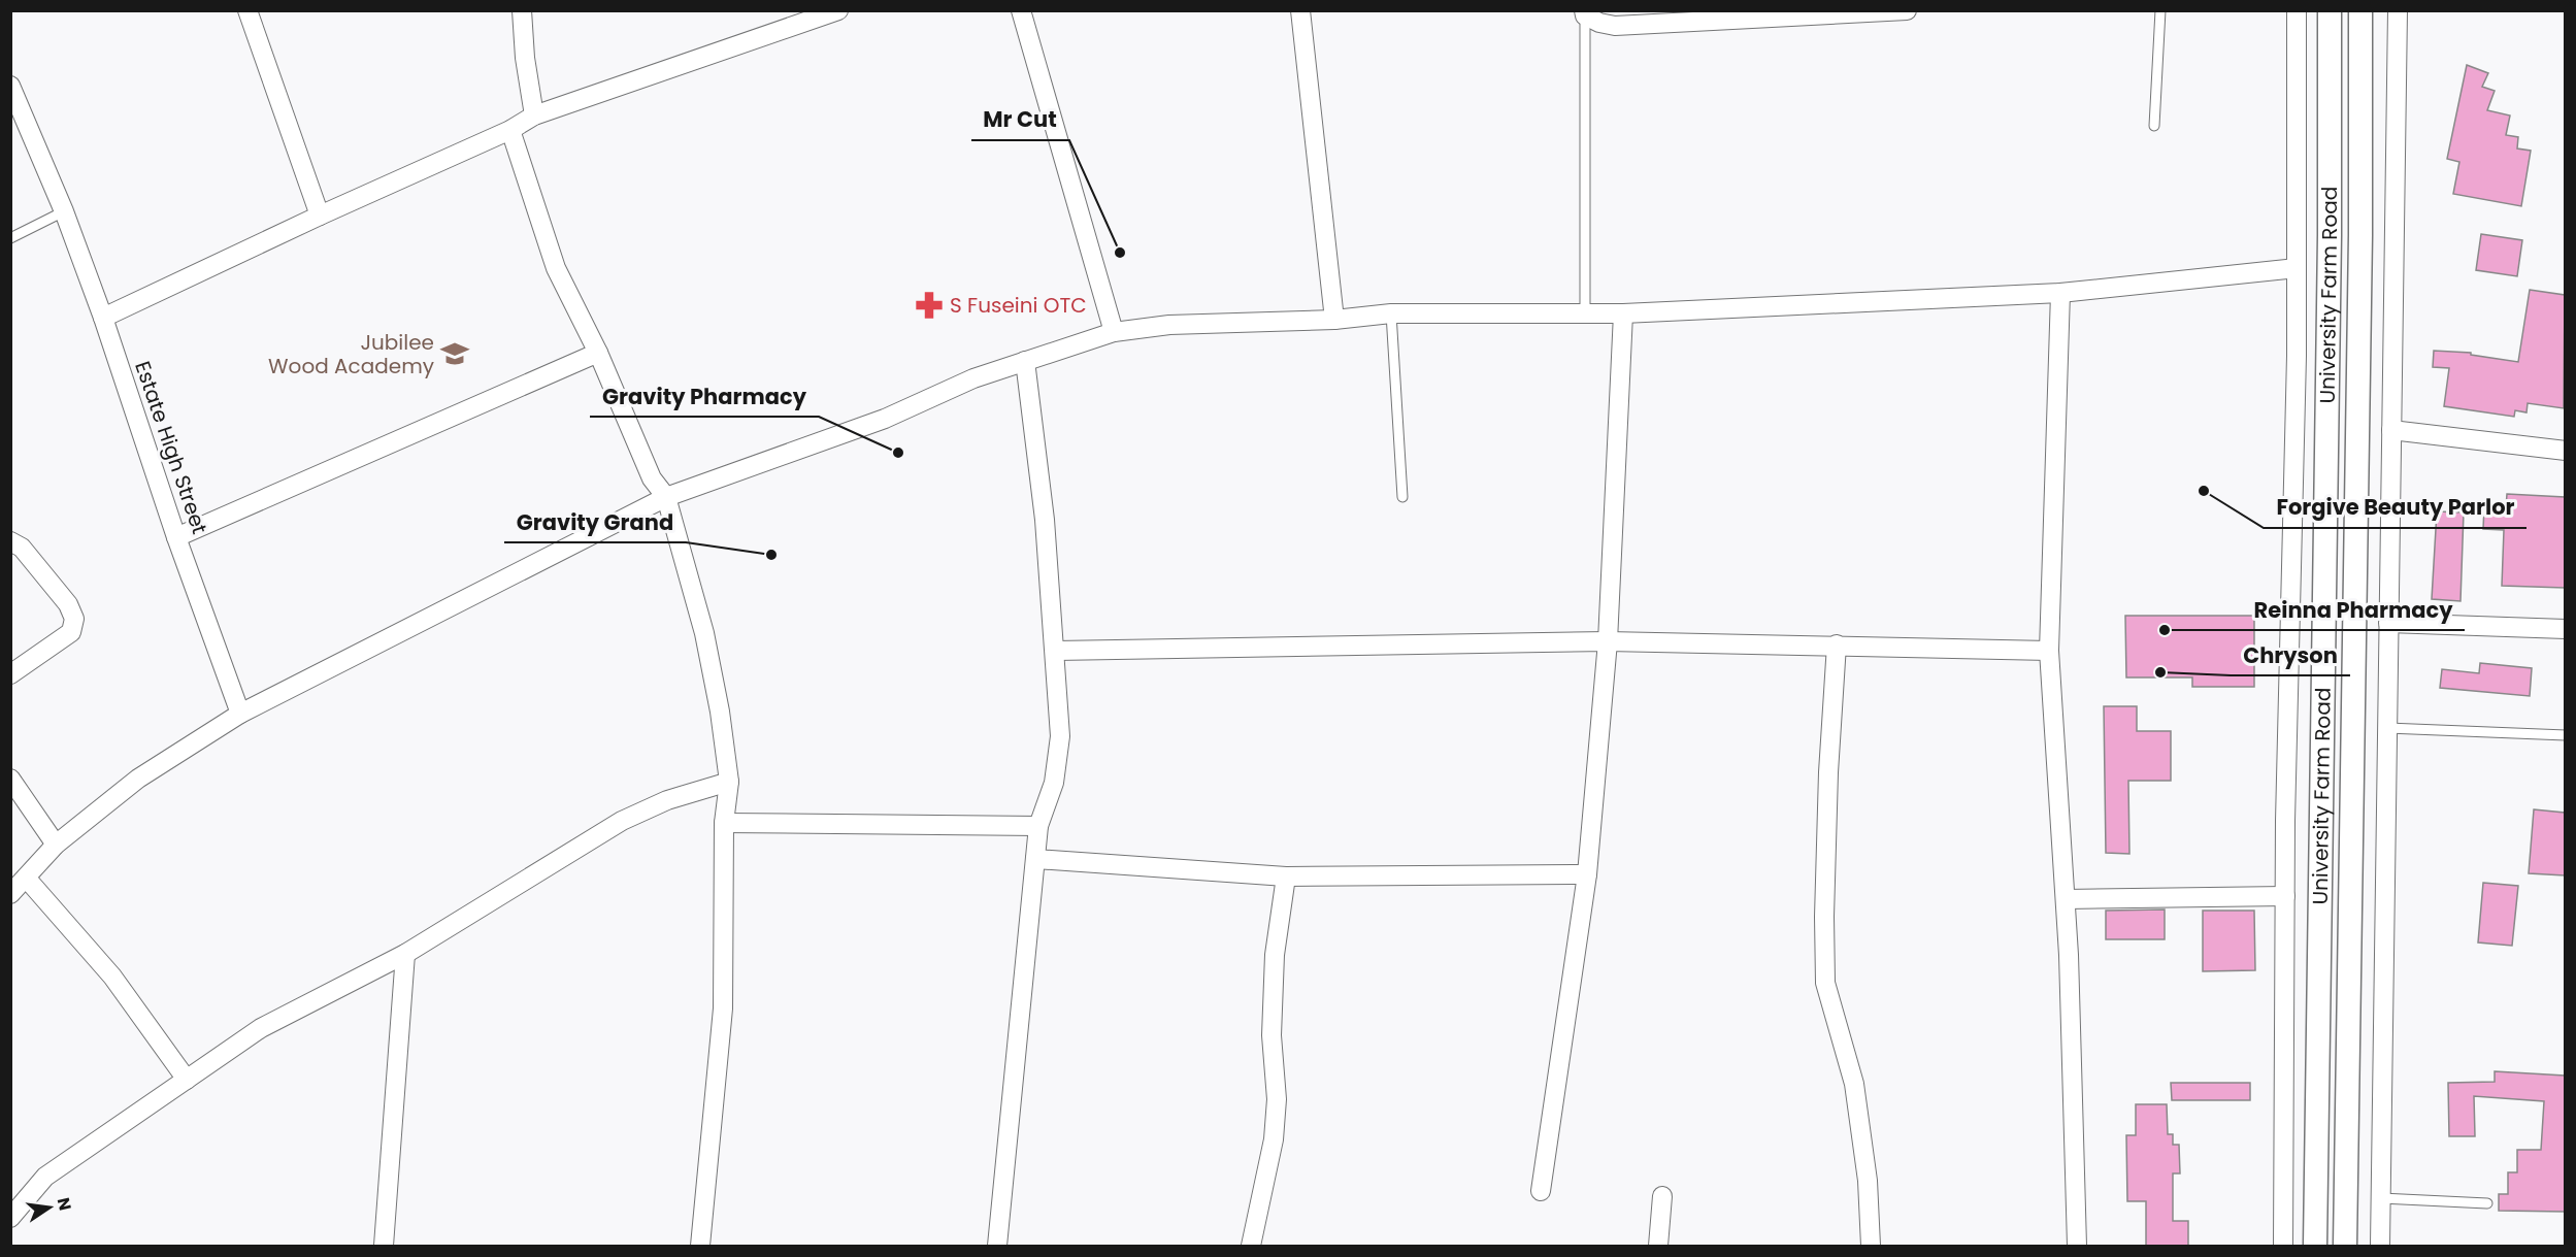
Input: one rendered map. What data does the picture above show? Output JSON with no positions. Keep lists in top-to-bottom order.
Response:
{
  "streets": {
    "street": ["University Farm Road", "Estate High Street"]
  },
  "places": {
    "other": [
      "Mr Cut",
      "Gravity Pharmacy",
      "Forgive Beauty Parlor",
      "Gravity Grand",
      "Reinna Pharmacy",
      "Chryson"
    ],
    "pharmacy": ["S Fuseini OTC"],
    "school or university": ["Jubilee Wood Academy"]
  },
  "north": "right"
}
